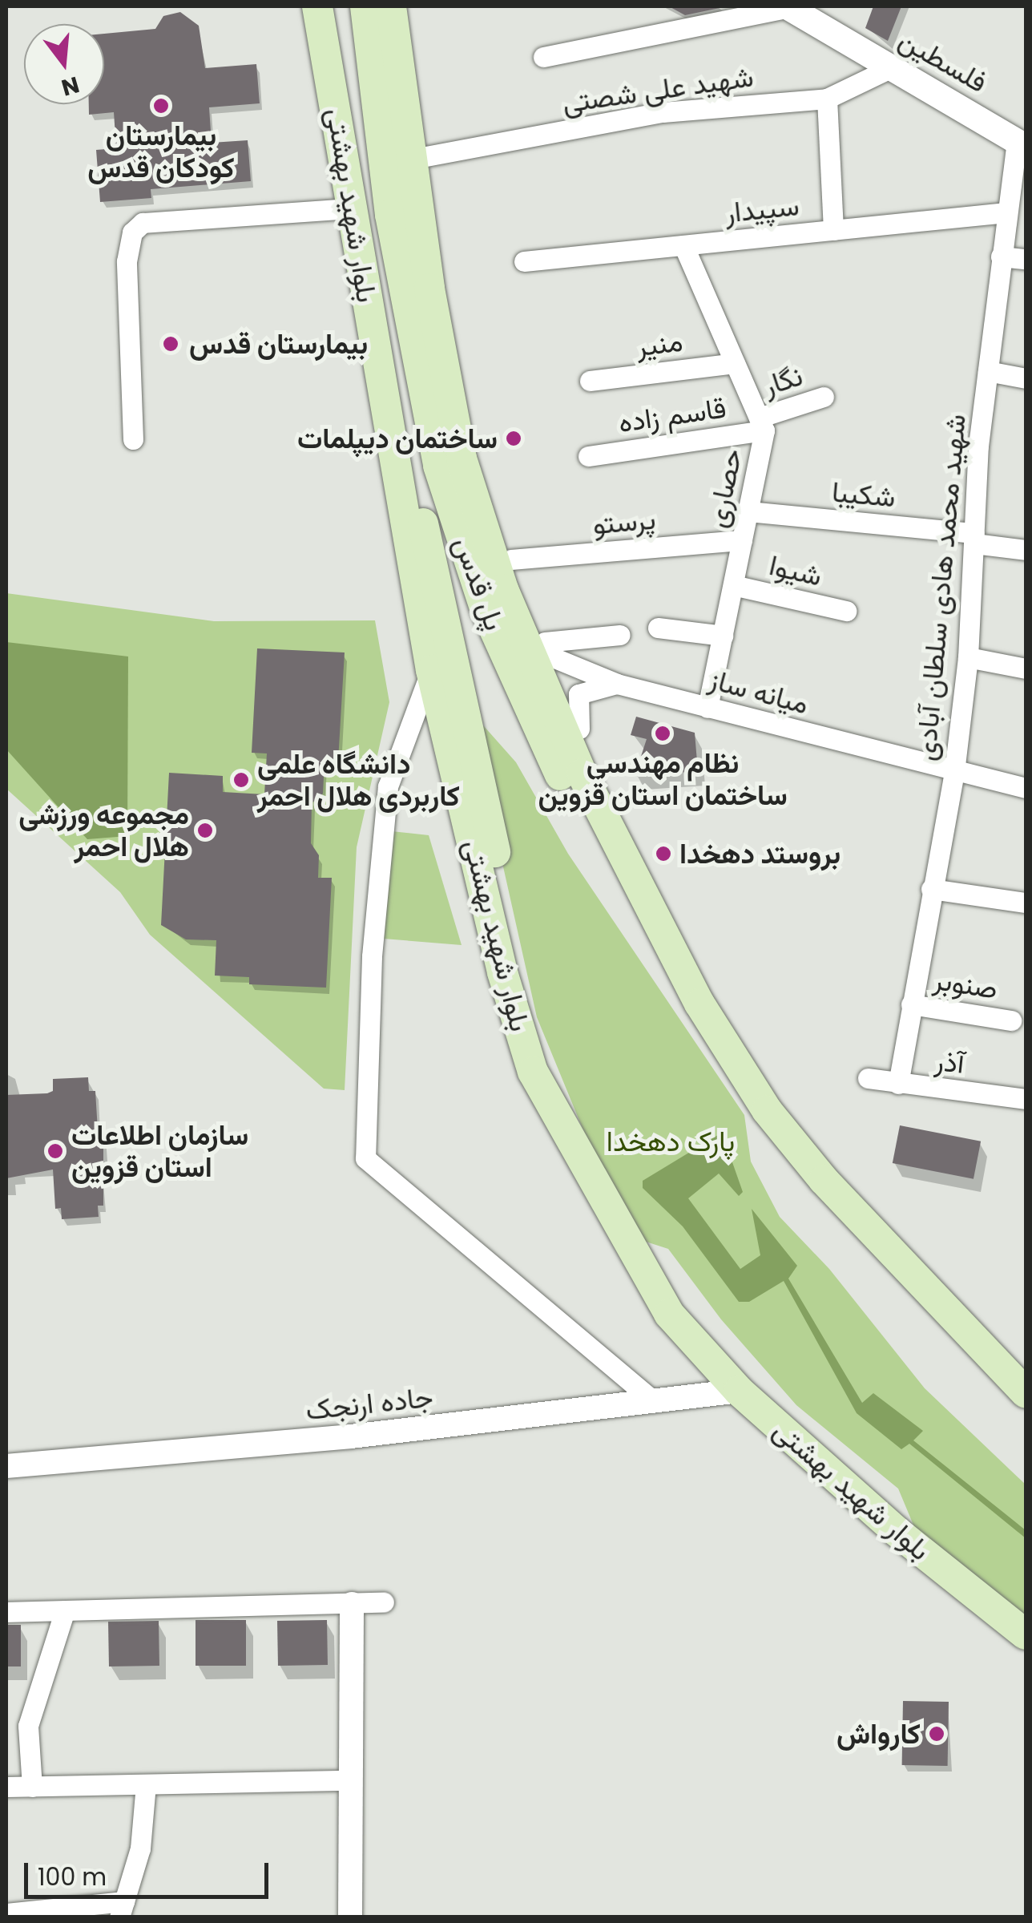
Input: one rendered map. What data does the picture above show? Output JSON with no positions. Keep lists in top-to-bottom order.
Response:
{
  "streets": {
    "main road": ["فلسطین", "بلوار شهید بهشتی", "پل قدس"],
    "street": [
      "شهید علی شصتی",
      "سپیدار",
      "منیر",
      "نگار",
      "قاسم زاده",
      "حصاری",
      "شکیبا",
      "پرستو",
      "شیوا",
      "شهید محمد هادی سلطان آبادی",
      "میانه ساز",
      "صنوبر",
      "آذر",
      "جاده ارنجک"
    ]
  },
  "crossings": [
    ["فلسطین", "شهید علی شصتی"],
    ["فلسطین", "شهید محمد هادی سلطان آبادی"],
    ["بلوار شهید بهشتی", "پل قدس"],
    ["بلوار شهید بهشتی", "جاده ارنجک"],
    ["سپیدار", "حصاری"],
    ["سپیدار", "شهید محمد هادی سلطان آبادی"],
    ["منیر", "حصاری"],
    ["نگار", "قاسم زاده"],
    ["نگار", "حصاری"],
    ["قاسم زاده", "حصاری"],
    ["حصاری", "شکیبا"],
    ["حصاری", "پرستو"],
    ["حصاری", "شیوا"],
    ["حصاری", "میانه ساز"],
    ["شکیبا", "شهید محمد هادی سلطان آبادی"],
    ["شهید محمد هادی سلطان آبادی", "میانه ساز"],
    ["شهید محمد هادی سلطان آبادی", "صنوبر"],
    ["شهید محمد هادی سلطان آبادی", "آذر"]
  ],
  "parks": ["پارک دهخدا"],
  "places": [
    "بیمارستان کودکان قدس",
    "بیمارستان قدس",
    "ساختمان دیپلمات",
    "نظام مهندسی ساختمان استان قزوین",
    "دانشگاه علمی کاربردی هلال احمر",
    "مجموعه ورزشی هلال احمر",
    "بروستد دهخدا",
    "سازمان اطلاعات استان قزوین",
    "کارواش"
  ],
  "scale_bar": "100 m",
  "north": "bottom"
}
